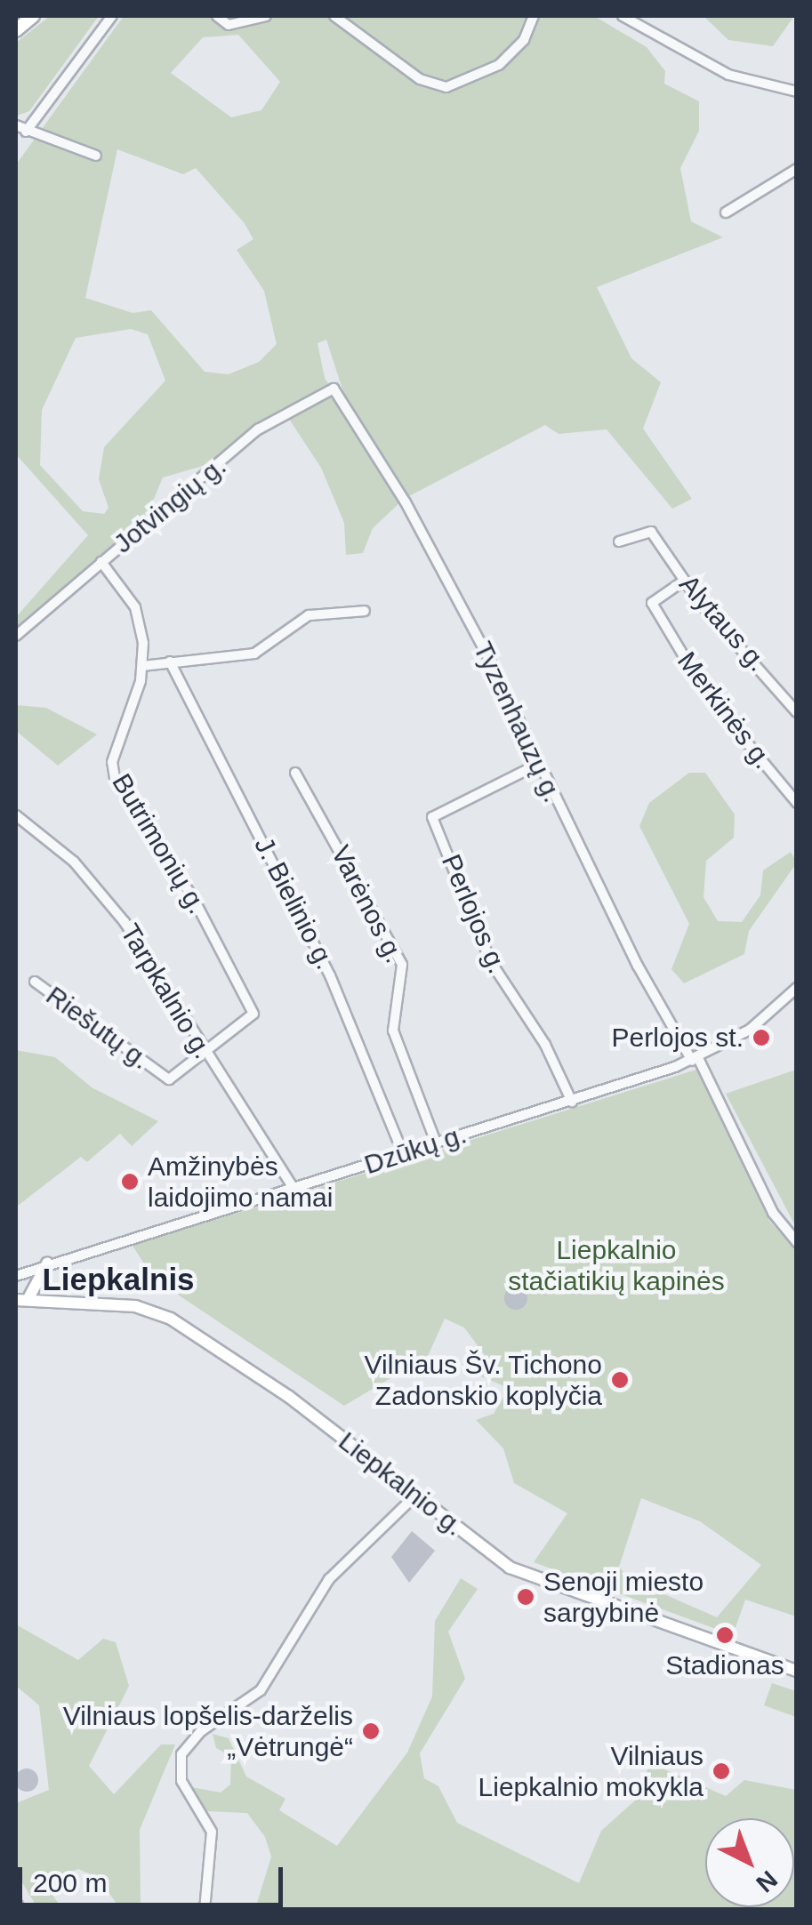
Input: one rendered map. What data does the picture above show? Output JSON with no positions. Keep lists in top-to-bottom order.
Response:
{
  "streets": {
    "main road": ["Liepkalnio g."],
    "street": [
      "Jotvingių g.",
      "Alytaus g.",
      "Merkinės g.",
      "Tyzenhauzų g.",
      "Butrimonių g.",
      "J. Bielinio g.",
      "Varėnos g.",
      "Perlojos g.",
      "Tarpkalnio g.",
      "Riešutų g.",
      "Dzūkų g."
    ]
  },
  "crossings": [
    ["Jotvingių g.", "Tyzenhauzų g."],
    ["Jotvingių g.", "Butrimonių g."],
    ["Alytaus g.", "Merkinės g."],
    ["Tyzenhauzų g.", "Perlojos g."],
    ["Tyzenhauzų g.", "Dzūkų g."],
    ["Butrimonių g.", "Tarpkalnio g."],
    ["Butrimonių g.", "Riešutų g."],
    ["J. Bielinio g.", "Dzūkų g."],
    ["Varėnos g.", "Dzūkų g."],
    ["Perlojos g.", "Dzūkų g."],
    ["Tarpkalnio g.", "Riešutų g."],
    ["Tarpkalnio g.", "Dzūkų g."]
  ],
  "districts": ["Liepkalnis"],
  "parks": ["Liepkalnio stačiatikių kapinės"],
  "places": [
    "Perlojos st.",
    "Amžinybės laidojimo namai",
    "Vilniaus Šv. Tichono Zadonskio koplyčia",
    "Senoji miesto sargybinė",
    "Stadionas",
    "Vilniaus lopšelis-darželis „Vėtrungė“",
    "Vilniaus Liepkalnio mokykla"
  ],
  "scale_bar": "200 m",
  "north": "bottom right"
}
